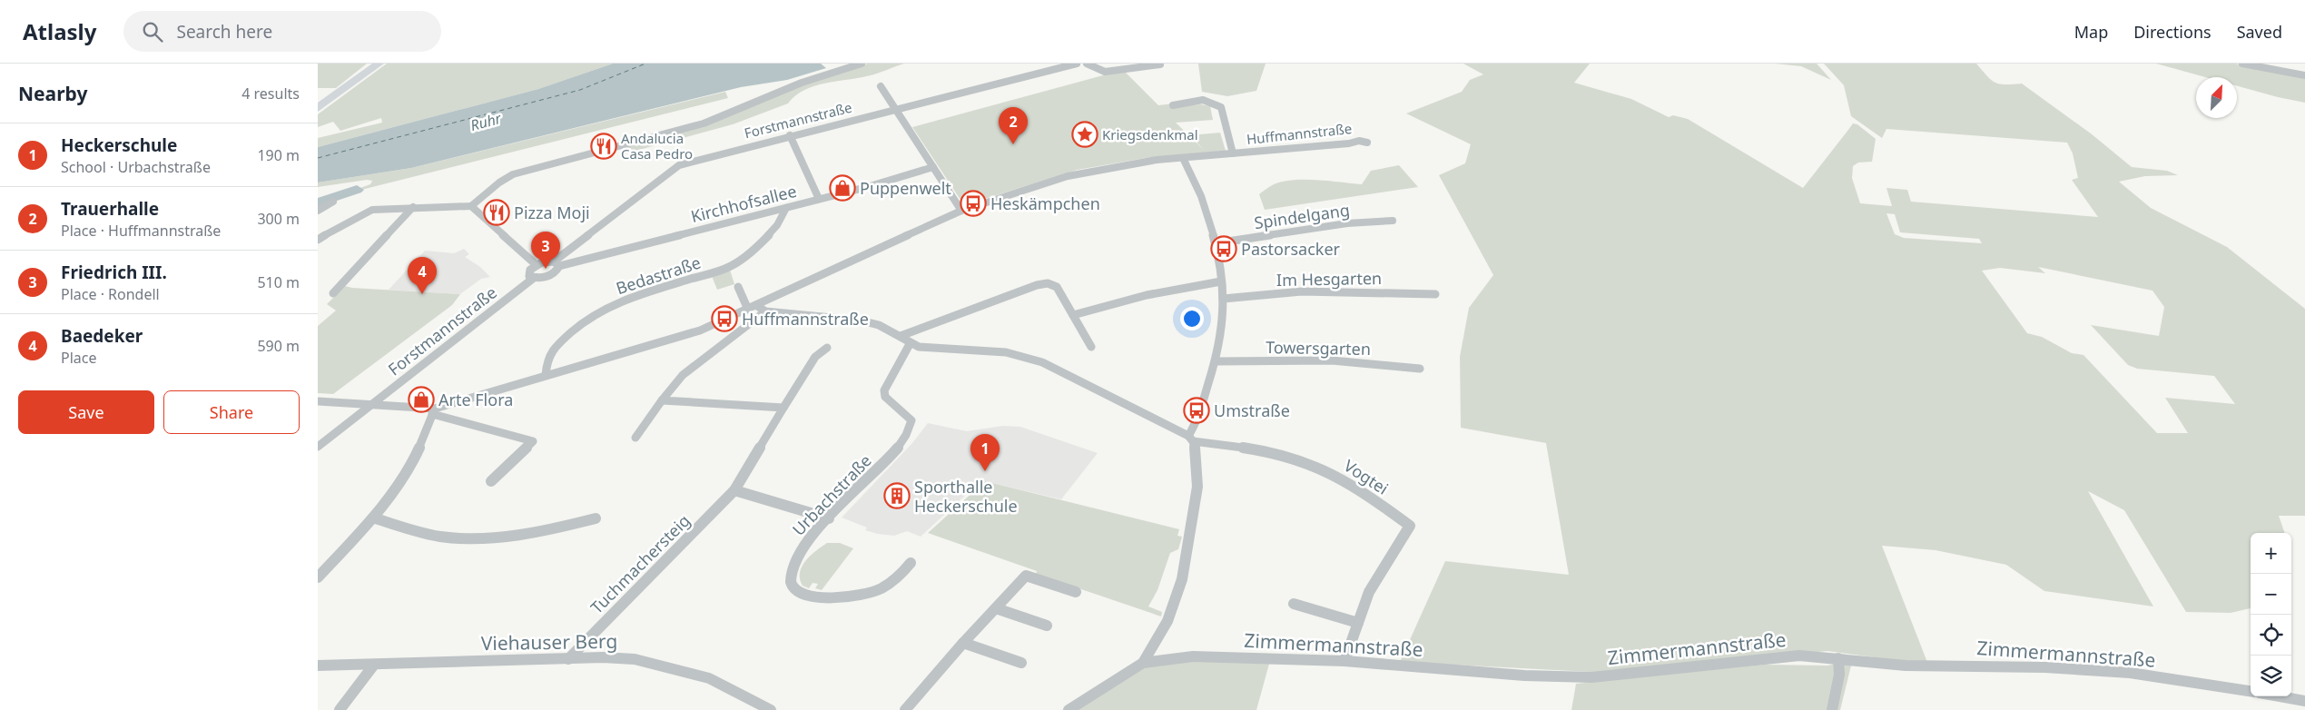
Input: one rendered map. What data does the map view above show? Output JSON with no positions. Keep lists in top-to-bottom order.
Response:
{
  "streets": {
    "street": [
      "Forstmannstraße",
      "Huffmannstraße",
      "Kirchhofsallee",
      "Spindelgang",
      "Bedastraße",
      "Im Hesgarten",
      "Towersgarten",
      "Vogtei",
      "Urbachstraße",
      "Tuchmachersteig",
      "Viehauser Berg",
      "Zimmermannstraße"
    ]
  },
  "crossings": [
    ["Forstmannstraße", "Huffmannstraße"],
    ["Forstmannstraße", "Kirchhofsallee"],
    ["Huffmannstraße", "Bedastraße"],
    ["Kirchhofsallee", "Bedastraße"],
    ["Vogtei", "Zimmermannstraße"],
    ["Tuchmachersteig", "Viehauser Berg"]
  ],
  "water": ["Ruhr"],
  "places": {
    "place": ["Kriegsdenkmal"],
    "restaurant": ["Andalucia Casa Pedro", "Pizza Moji"],
    "shop": ["Puppenwelt", "Arte Flora"],
    "bus stop": [
      "Heskämpchen",
      "Pastorsacker",
      "Huffmannstraße",
      "Umstraße"
    ],
    "building": ["Sporthalle Heckerschule"]
  },
  "north": "top right",
  "page": {
    "header": "Atlasly",
    "search": "Search here",
    "nav": ["Map", "Directions", "Saved"],
    "heading": ["Nearby", "4 results"],
    "pins": [
      "2",
      "3",
      "4",
      "1"
    ],
    "list": [
      {
        "mark": "1",
        "name": "Heckerschule",
        "note": "School · Urbachstraße",
        "value": "190 m"
      },
      {
        "mark": "2",
        "name": "Trauerhalle",
        "note": "Place · Huffmannstraße",
        "value": "300 m"
      },
      {
        "mark": "3",
        "name": "Friedrich III.",
        "note": "Place · Rondell",
        "value": "510 m"
      },
      {
        "mark": "4",
        "name": "Baedeker",
        "note": "Place",
        "value": "590 m"
      }
    ],
    "buttons": ["Save", "Share"],
    "map_buttons": ["+", "−"]
  }
}
